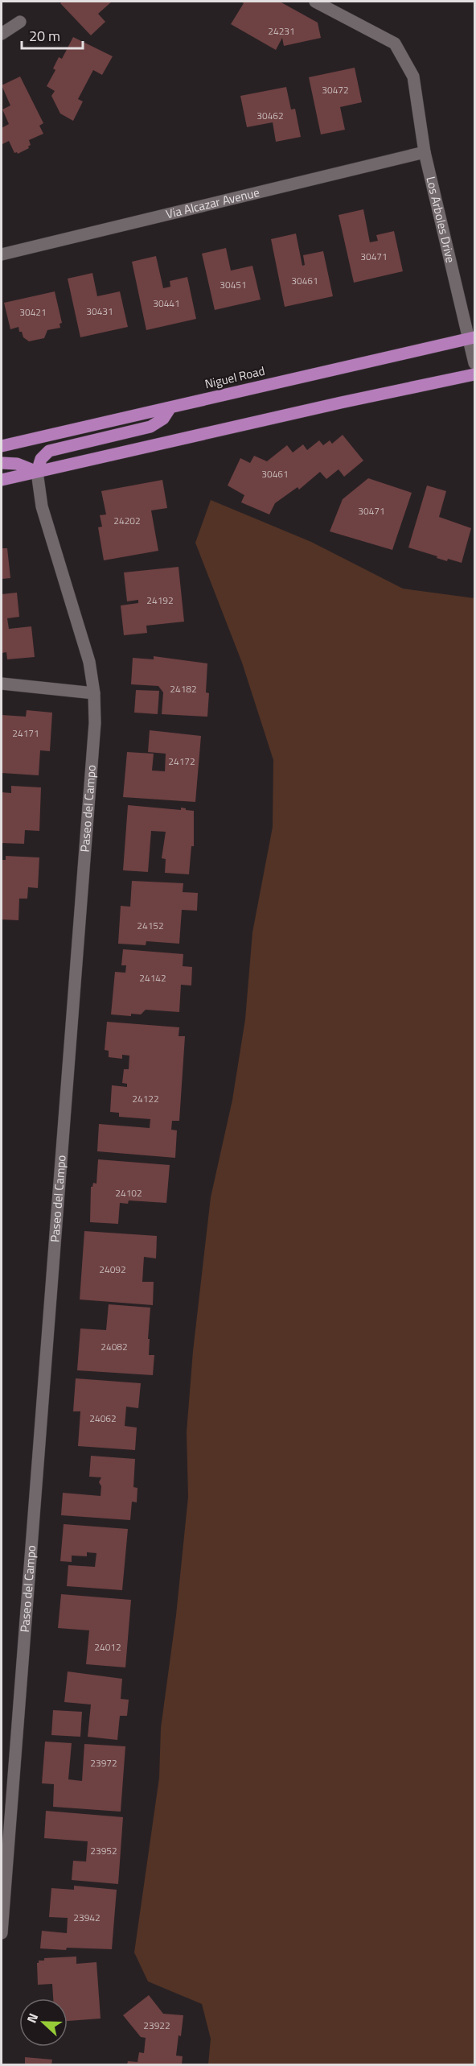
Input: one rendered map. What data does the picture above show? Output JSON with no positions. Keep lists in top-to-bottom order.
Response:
{
  "streets": {
    "main road": ["Niguel Road"],
    "street": ["Via Alcazar Avenue", "Los Arboles Drive", "Paseo del Campo"]
  },
  "crossings": [
    ["Via Alcazar Avenue", "Los Arboles Drive"],
    ["Los Arboles Drive", "Niguel Road"]
  ],
  "house_numbers": [
    "24231",
    "30472",
    "30462",
    "30471",
    "30461",
    "30451",
    "30441",
    "30431",
    "30421",
    "30461",
    "30471",
    "24202",
    "24192",
    "24182",
    "24171",
    "24172",
    "24152",
    "24142",
    "24122",
    "24102",
    "24092",
    "24082",
    "24062",
    "24012",
    "23972",
    "23952",
    "23942",
    "23922"
  ],
  "scale_bar": "20 m",
  "north": "left"
}
